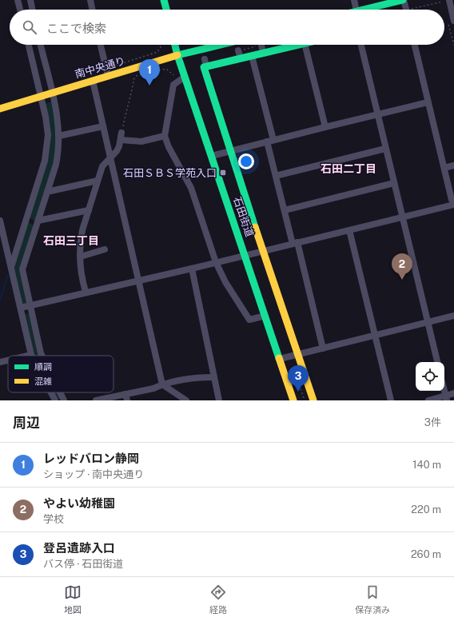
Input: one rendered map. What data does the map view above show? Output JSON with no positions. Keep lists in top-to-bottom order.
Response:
{
  "streets": {
    "street": ["南中央通り", "石田街道"]
  },
  "crossings": [
    ["南中央通り", "石田街道"]
  ],
  "districts": ["石田二丁目", "石田三丁目"],
  "places": {
    "transit": ["石田ＳＢＳ学苑入口"]
  },
  "legend": ["順調", "混雑"],
  "page": {
    "search": "ここで検索",
    "pins": ["1", "2", "3"],
    "heading": ["周辺", "3件"],
    "list": [
      {
        "mark": "1",
        "name": "レッドバロン静岡",
        "note": "ショップ · 南中央通り",
        "value": "140 m"
      },
      {
        "mark": "2",
        "name": "やよい幼稚園",
        "note": "学校",
        "value": "220 m"
      },
      {
        "mark": "3",
        "name": "登呂遺跡入口",
        "note": "バス停 · 石田街道",
        "value": "260 m"
      }
    ],
    "nav": ["地図", "経路", "保存済み"]
  }
}
